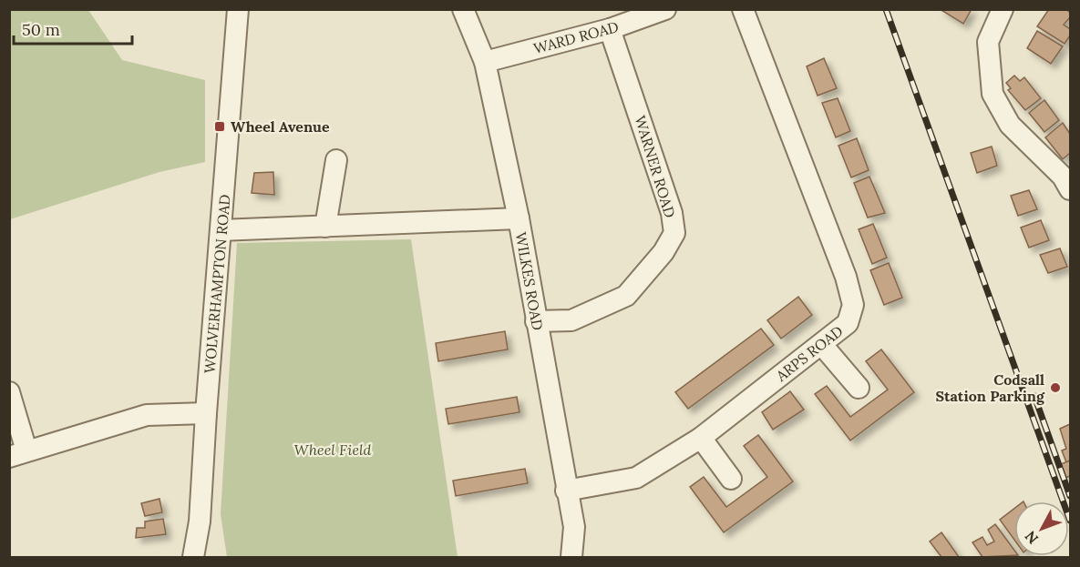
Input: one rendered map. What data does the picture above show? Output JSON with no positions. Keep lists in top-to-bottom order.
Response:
{
  "streets": {
    "street": [
      "WARD ROAD",
      "WARNER ROAD",
      "WILKES ROAD",
      "WOLVERHAMPTON ROAD",
      "ARPS ROAD"
    ]
  },
  "crossings": [
    ["WARD ROAD", "WARNER ROAD"],
    ["WARD ROAD", "WILKES ROAD"],
    ["WARNER ROAD", "WILKES ROAD"],
    ["WILKES ROAD", "ARPS ROAD"]
  ],
  "parks": ["Wheel Field"],
  "places": {
    "transit": ["Wheel Avenue"],
    "other": ["Codsall Station Parking"]
  },
  "scale_bar": "50 m",
  "north": "bottom left"
}
